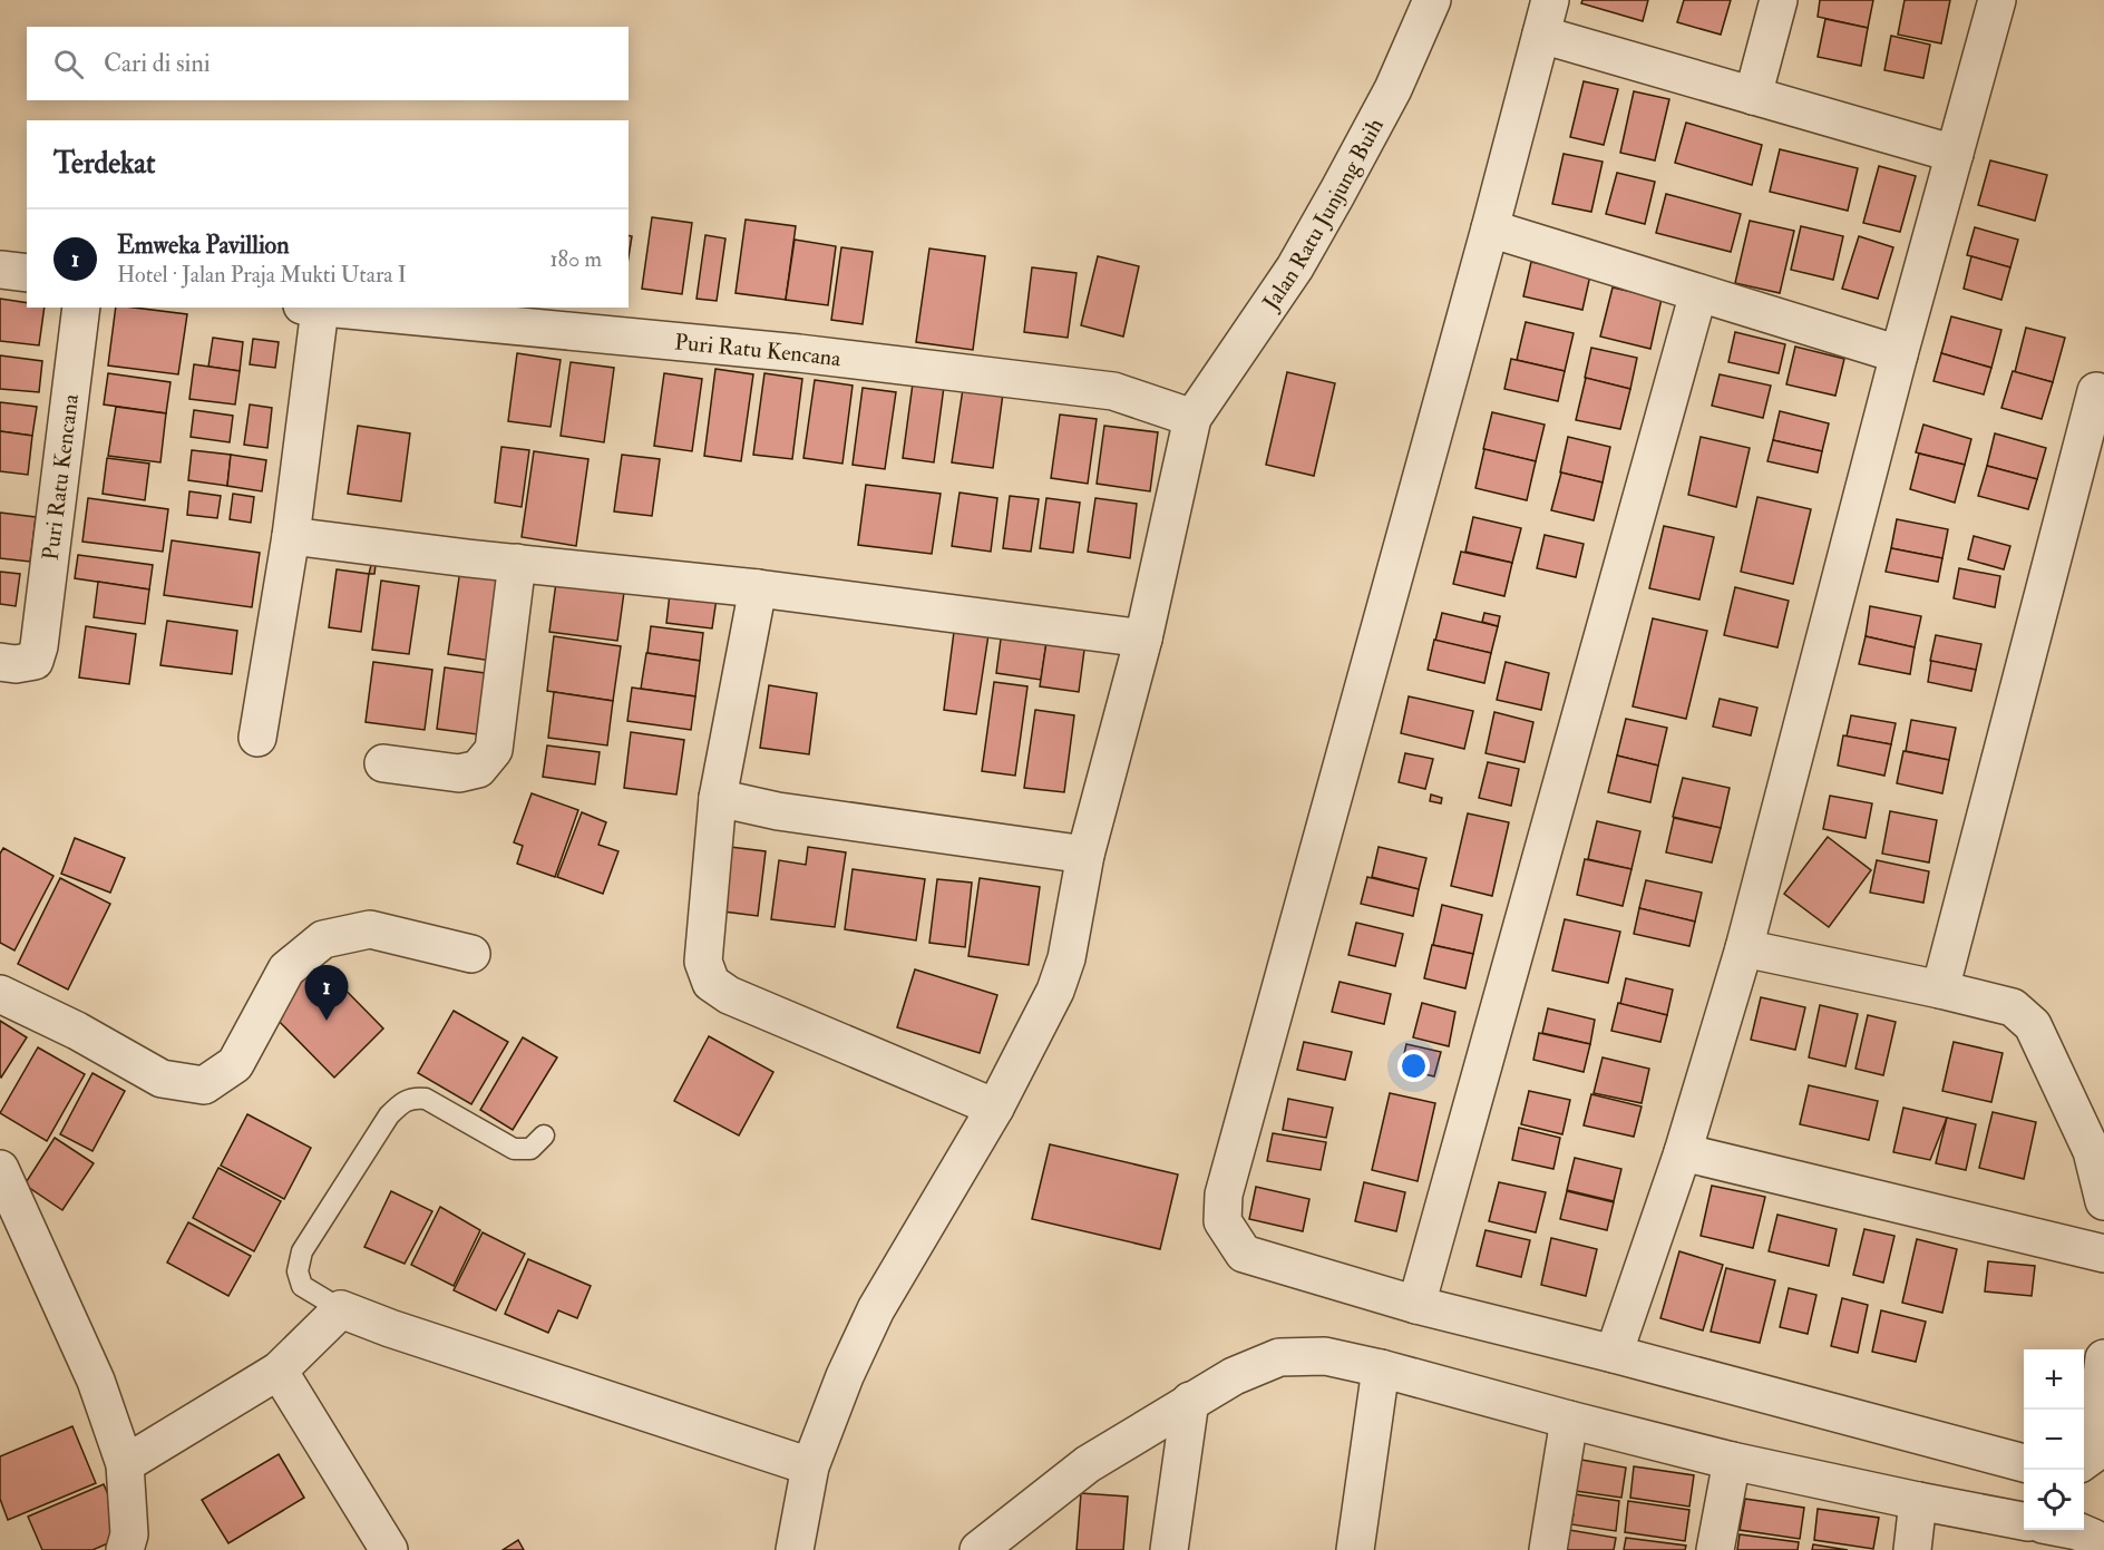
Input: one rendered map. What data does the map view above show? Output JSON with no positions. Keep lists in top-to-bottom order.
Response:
{
  "streets": {
    "street": ["Jalan Ratu Junjung Buih", "Puri Ratu Kencana"]
  },
  "crossings": [
    ["Jalan Ratu Junjung Buih", "Puri Ratu Kencana"]
  ],
  "page": {
    "search": "Cari di sini",
    "heading": "Terdekat",
    "list": [
      {
        "mark": "1",
        "name": "Emweka Pavillion",
        "note": "Hotel · Jalan Praja Mukti Utara I",
        "value": "180 m"
      }
    ],
    "pins": "1",
    "map_buttons": ["+", "−"]
  }
}
